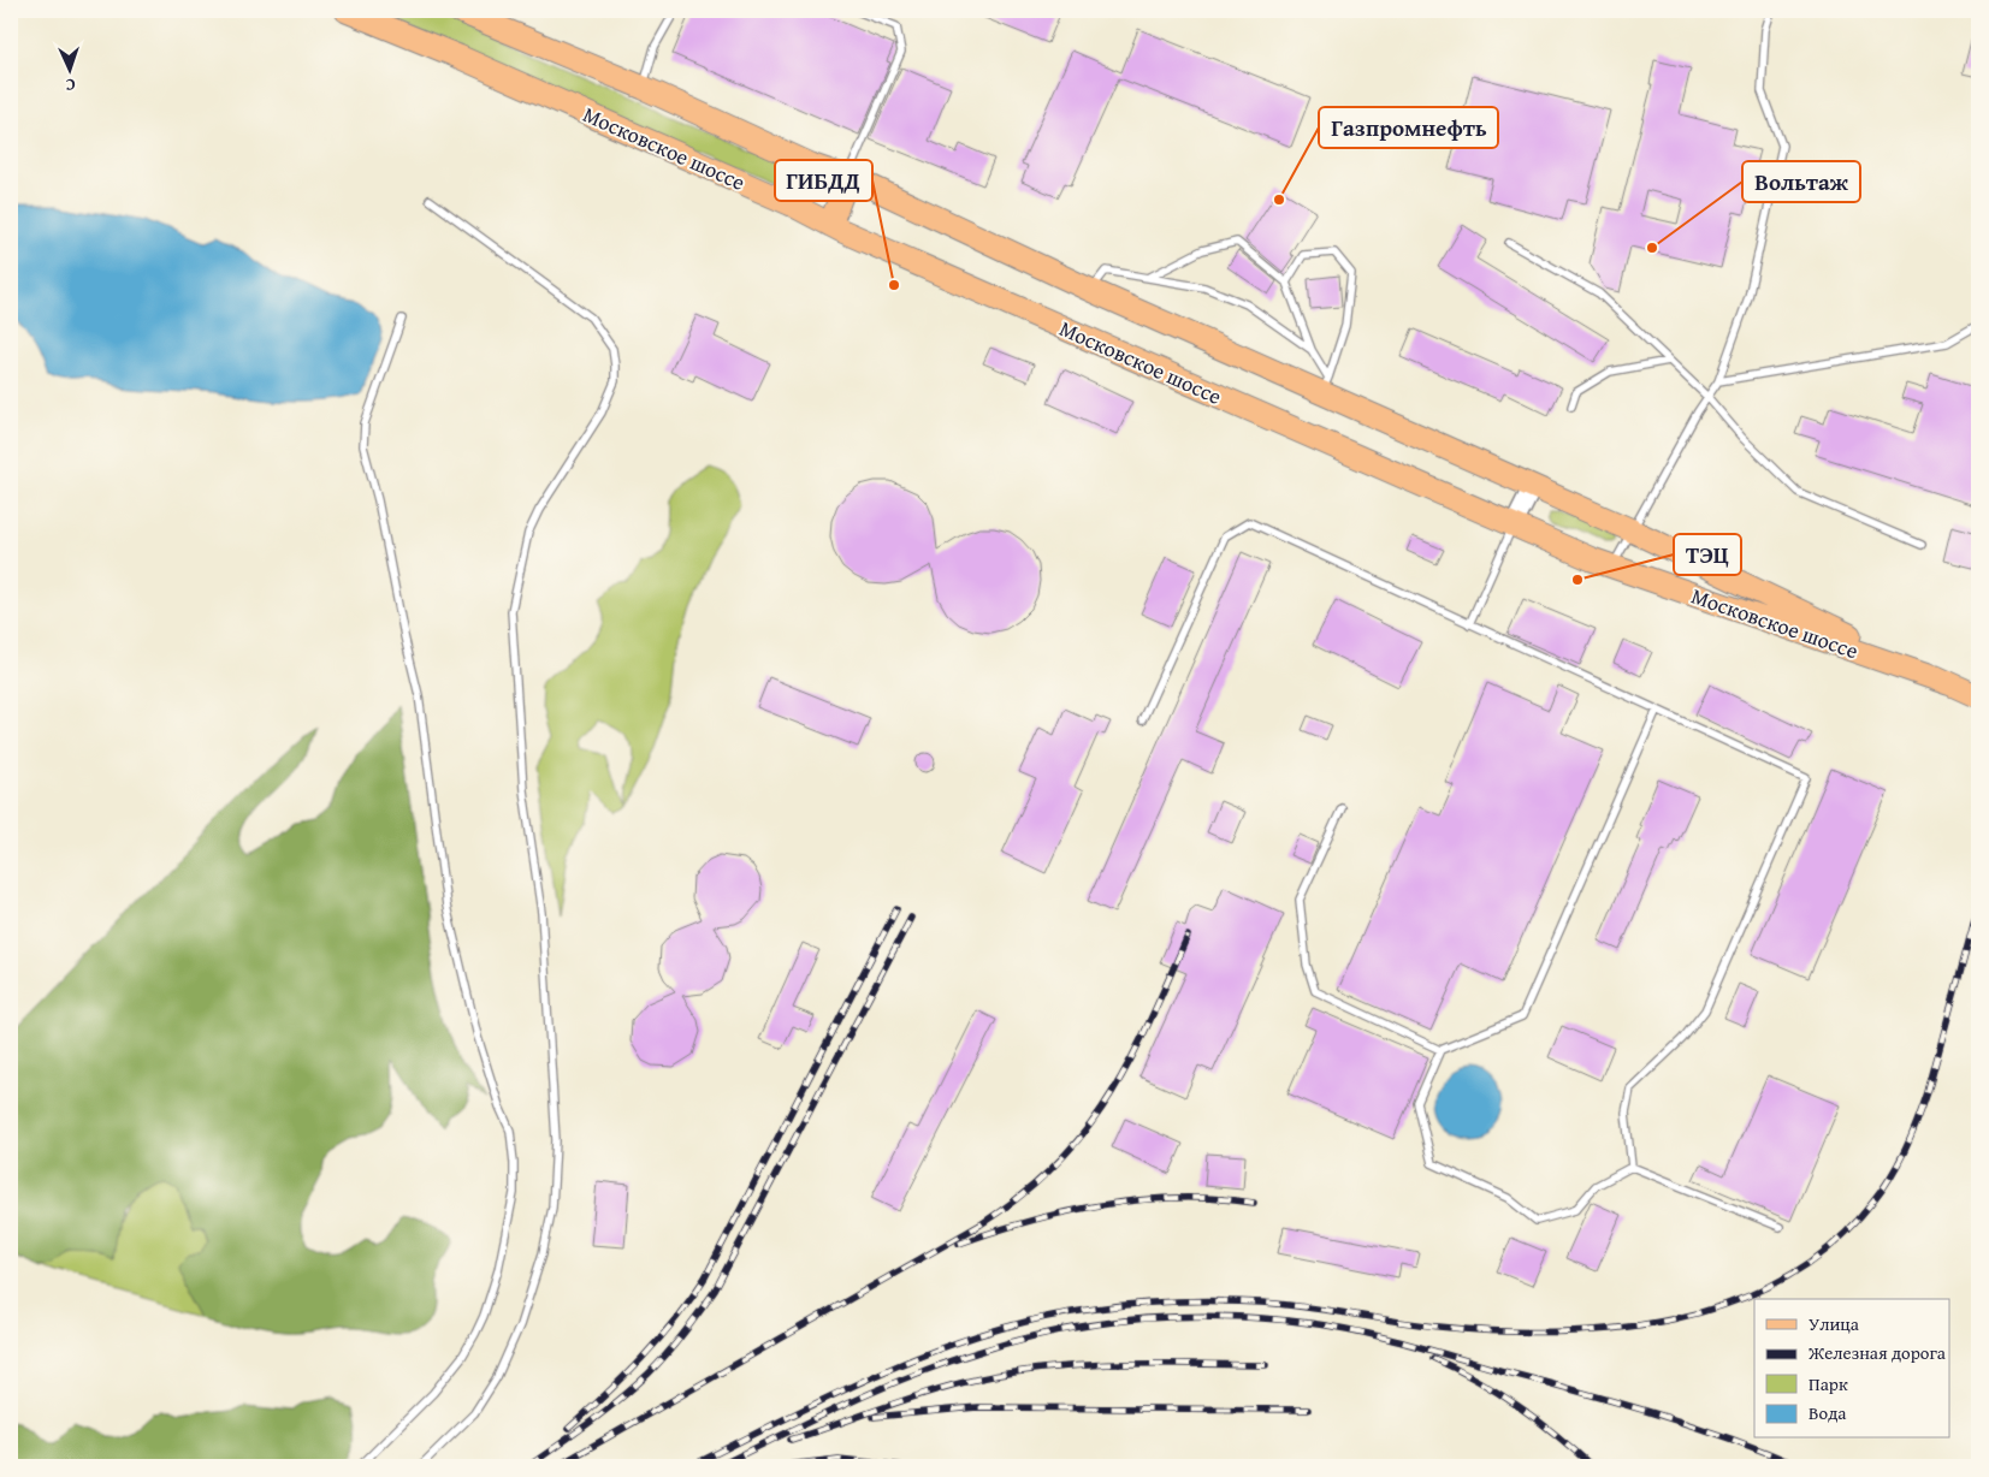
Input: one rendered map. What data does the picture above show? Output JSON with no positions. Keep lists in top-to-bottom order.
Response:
{
  "streets": {
    "main road": ["Московское шоссе"]
  },
  "places": [
    "Газпромнефть",
    "Вольтаж",
    "ГИБДД",
    "ТЭЦ"
  ],
  "legend": [
    "Улица",
    "Железная дорога",
    "Парк",
    "Вода"
  ],
  "north": "bottom"
}
